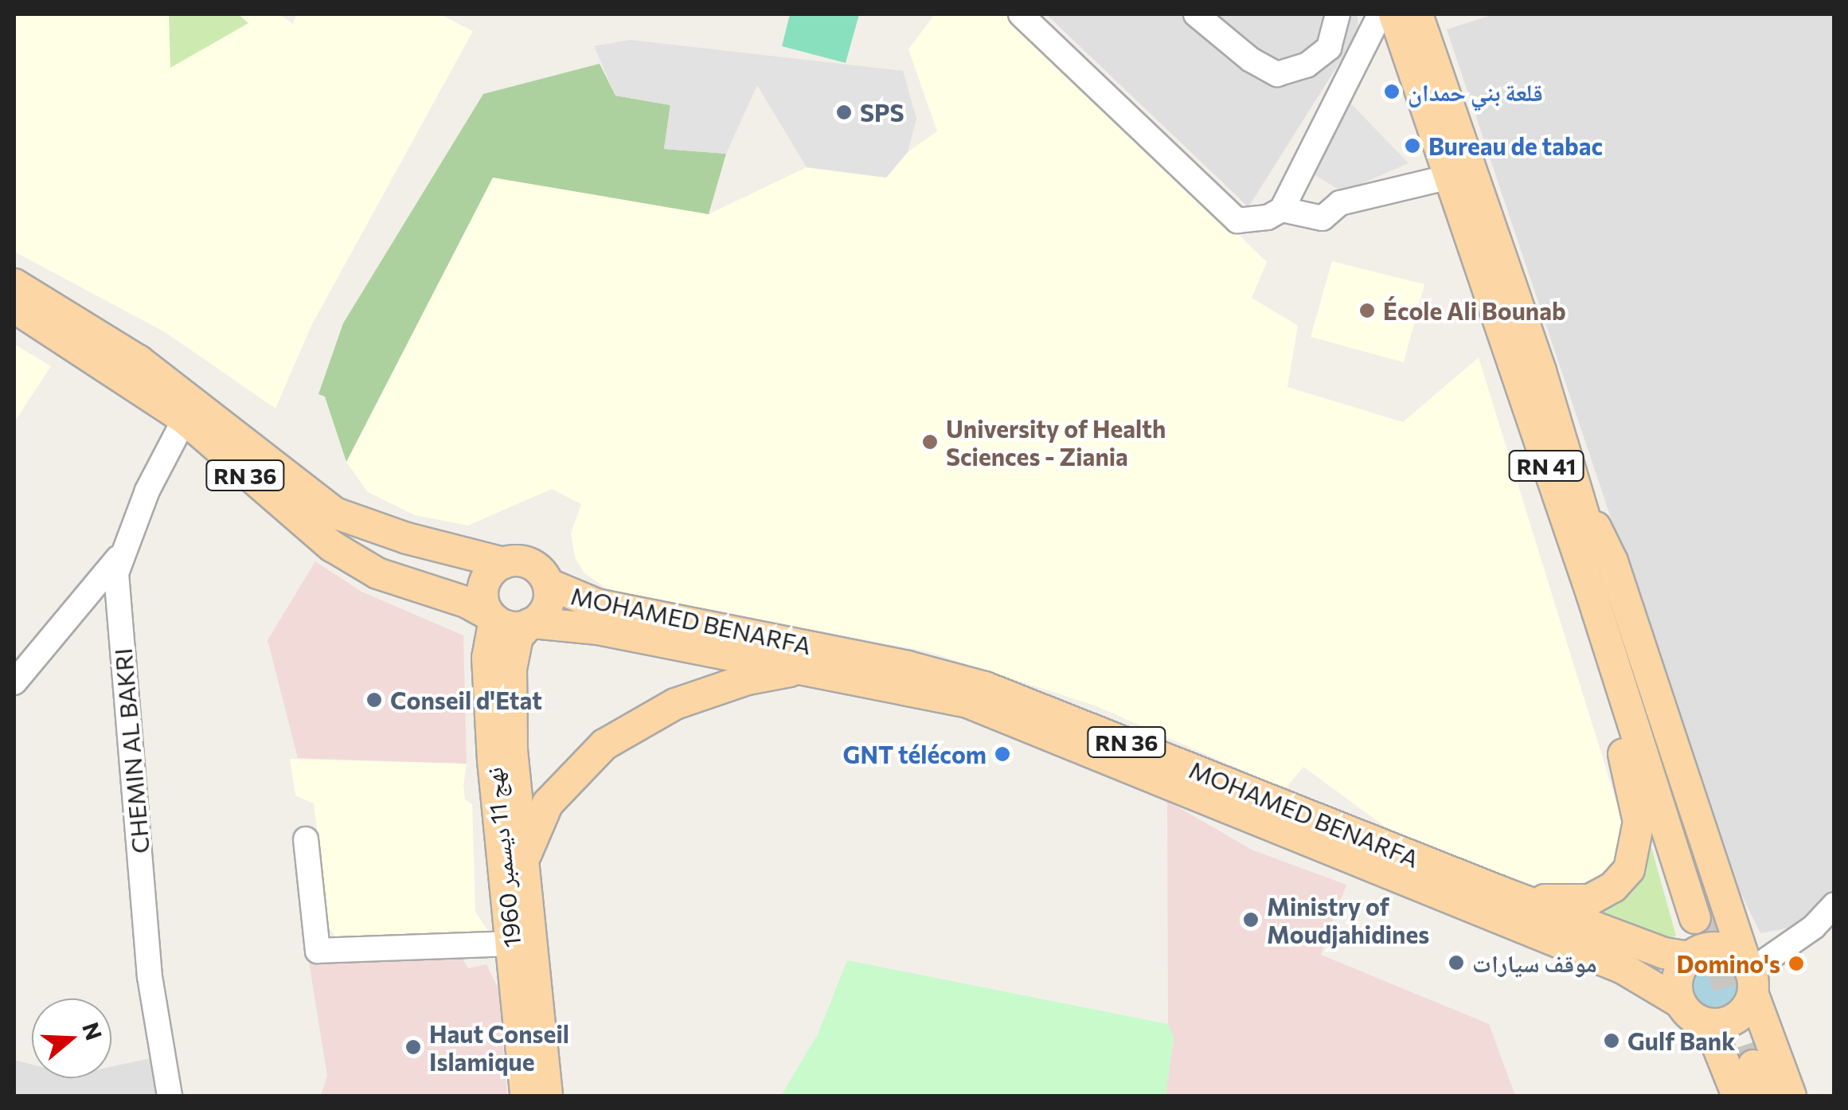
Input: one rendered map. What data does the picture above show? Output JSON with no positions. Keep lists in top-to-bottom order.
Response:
{
  "streets": {
    "main road": [
      "RN 41",
      "RN 36",
      "MOHAMED BENARFA",
      "نهج 11 ديسمبر 1960"
    ],
    "street": ["CHEMIN AL BAKRI"]
  },
  "crossings": [
    ["RN 41", "MOHAMED BENARFA"],
    ["RN 36", "MOHAMED BENARFA"],
    ["RN 36", "CHEMIN AL BAKRI"],
    ["RN 36", "نهج 11 ديسمبر 1960"],
    ["MOHAMED BENARFA", "نهج 11 ديسمبر 1960"]
  ],
  "places": [
    "قلعة بني حمدان",
    "SPS",
    "Bureau de tabac",
    "École Ali Bounab",
    "University of Health Sciences - Ziania",
    "Conseil d'Etat",
    "GNT télécom",
    "Ministry of Moudjahidines",
    "موقف سيارات",
    "Domino's",
    "Gulf Bank",
    "Haut Conseil Islamique"
  ],
  "north": "right"
}
